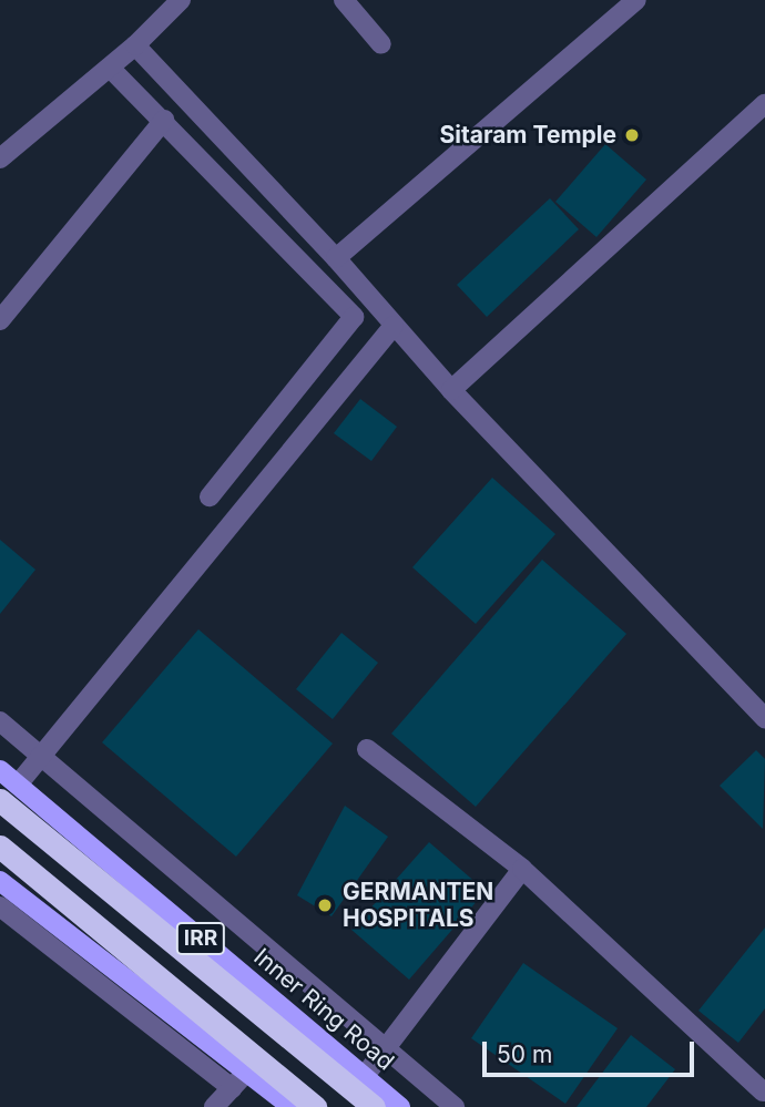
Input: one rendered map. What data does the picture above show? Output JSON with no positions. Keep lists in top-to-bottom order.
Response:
{
  "streets": {
    "main road": ["IRR", "Inner Ring Road"]
  },
  "places": ["Sitaram Temple", "GERMANTEN HOSPITALS"],
  "scale_bar": "50 m"
}
